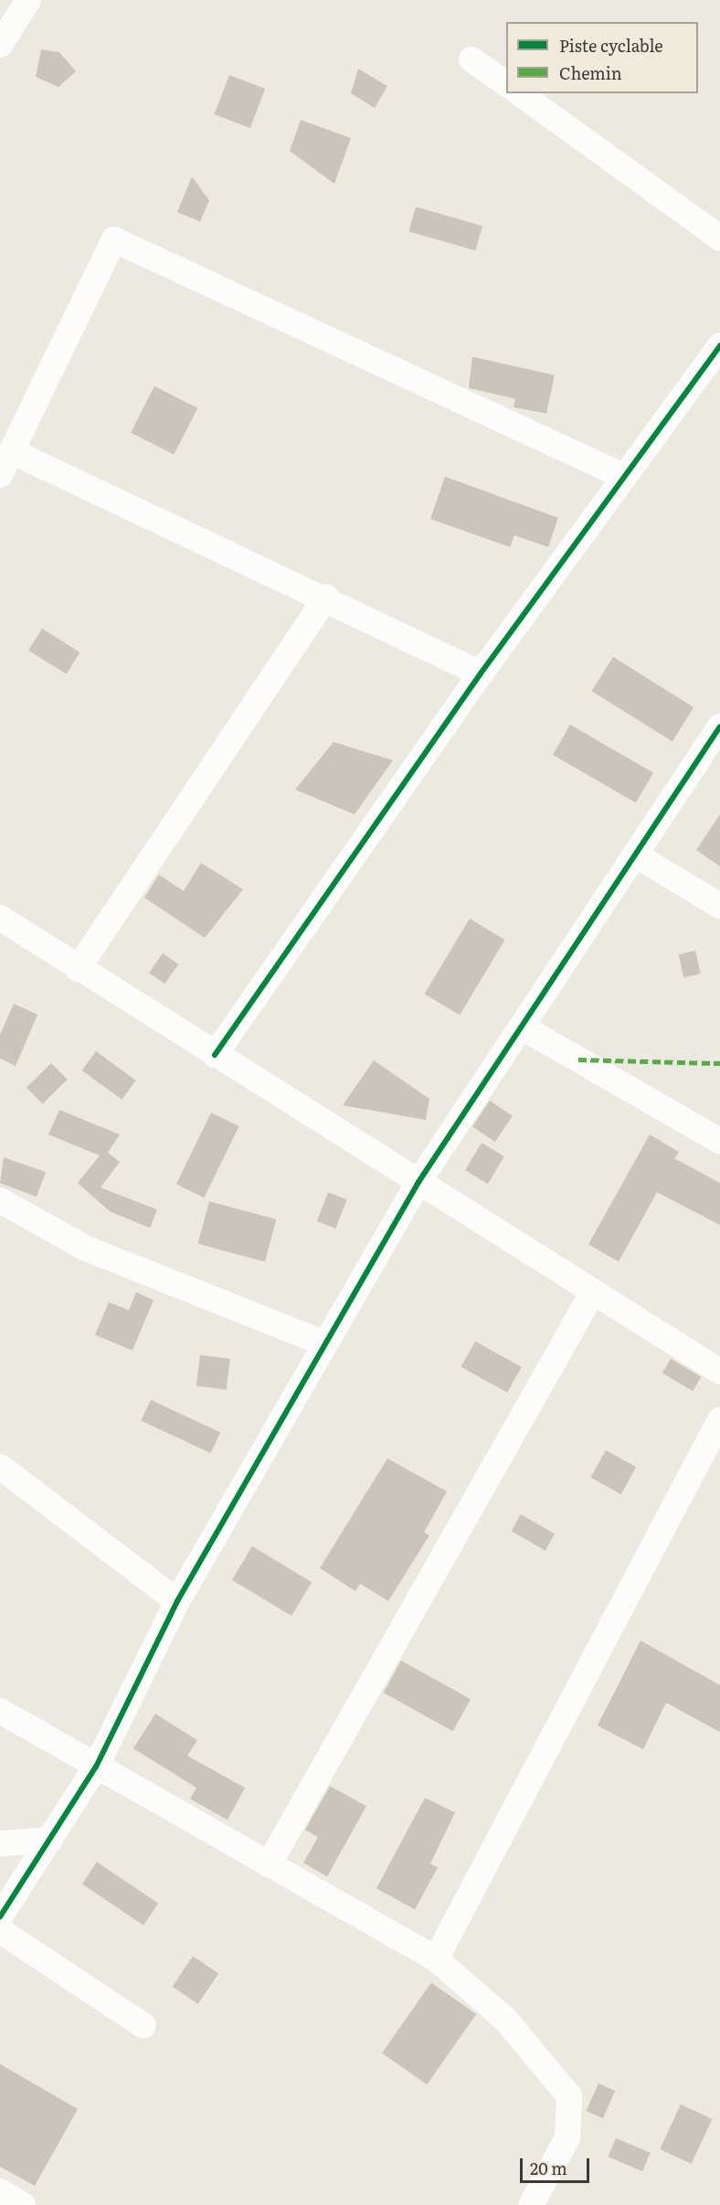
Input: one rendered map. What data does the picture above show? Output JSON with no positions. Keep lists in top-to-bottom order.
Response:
{
  "legend": ["Piste cyclable", "Chemin"],
  "scale_bar": "20 m"
}
